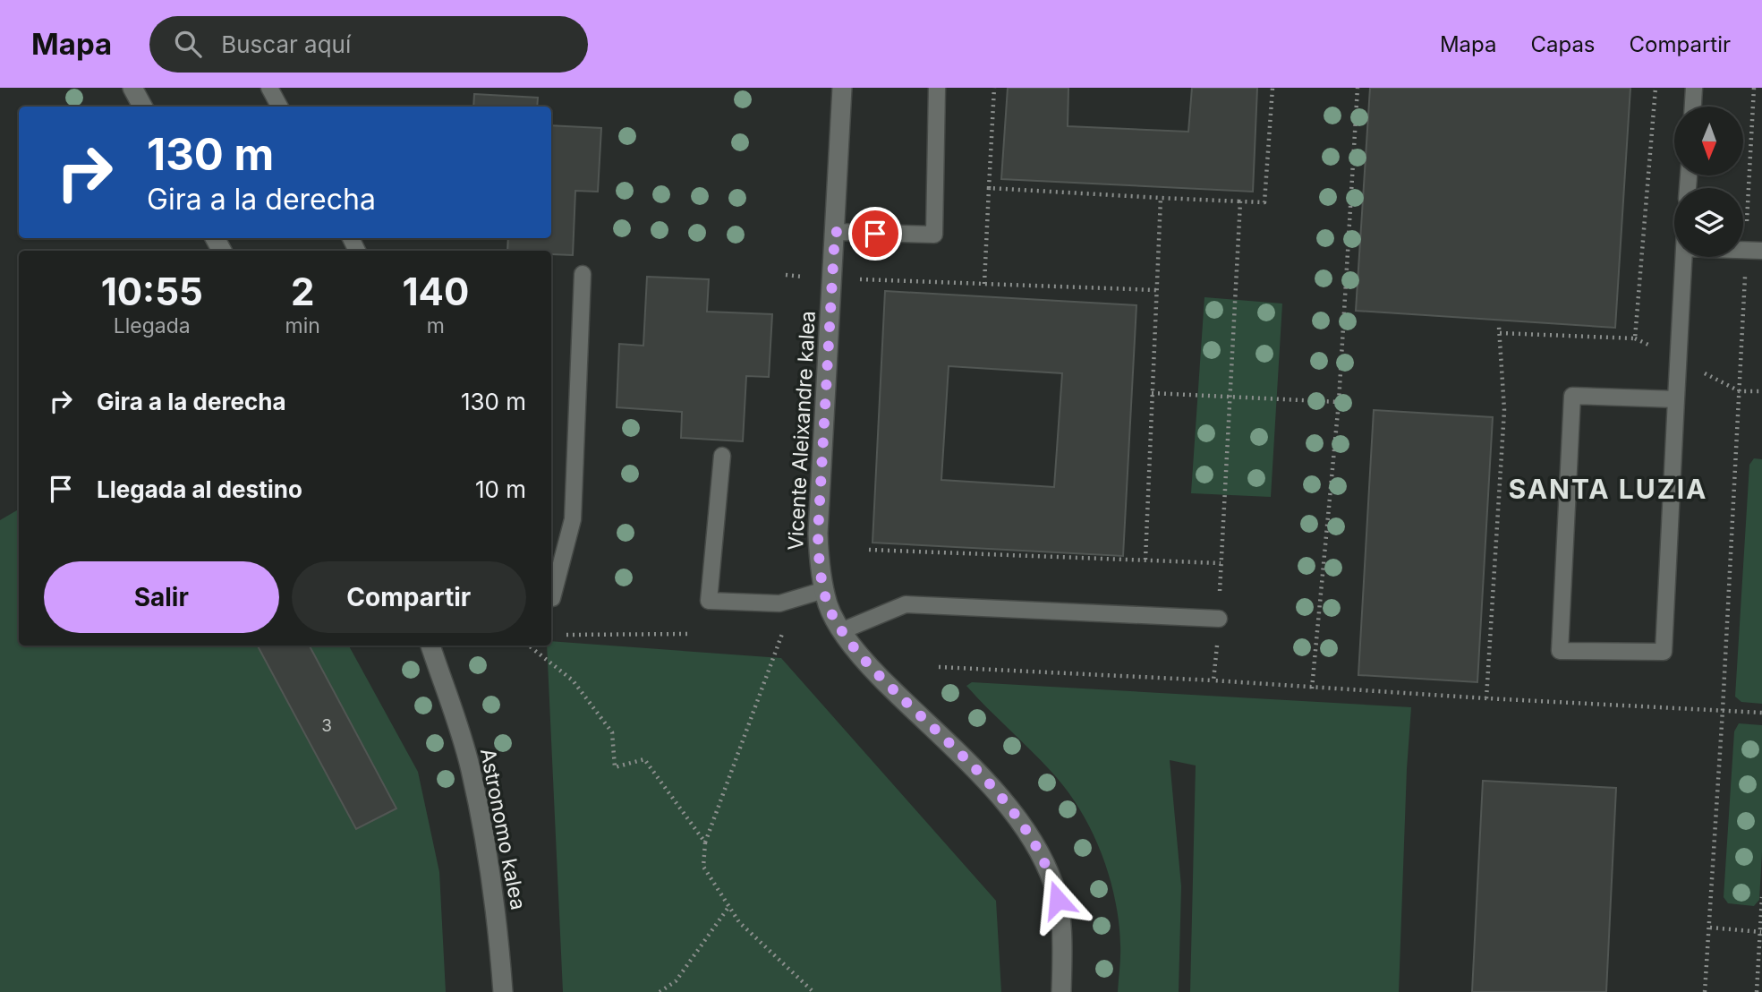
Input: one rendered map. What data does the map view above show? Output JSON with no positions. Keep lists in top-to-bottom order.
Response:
{
  "streets": {
    "street": ["Vicente Aleixandre kalea", "Astronomo kalea"]
  },
  "districts": ["SANTA LUZIA"],
  "house_numbers": ["3"],
  "north": "bottom",
  "page": {
    "header": "Mapa",
    "search": "Buscar aquí",
    "nav": ["Mapa", "Capas", "Compartir"],
    "turn": ["130 m", "Gira a la derecha"],
    "eta": [
      "10:55",
      "Llegada",
      "2",
      "min",
      "140",
      "m"
    ],
    "list": [
      {
        "name": "Gira a la derecha",
        "value": "130 m"
      },
      {
        "name": "Llegada al destino",
        "value": "10 m"
      }
    ],
    "buttons": ["Salir", "Compartir"]
  }
}
